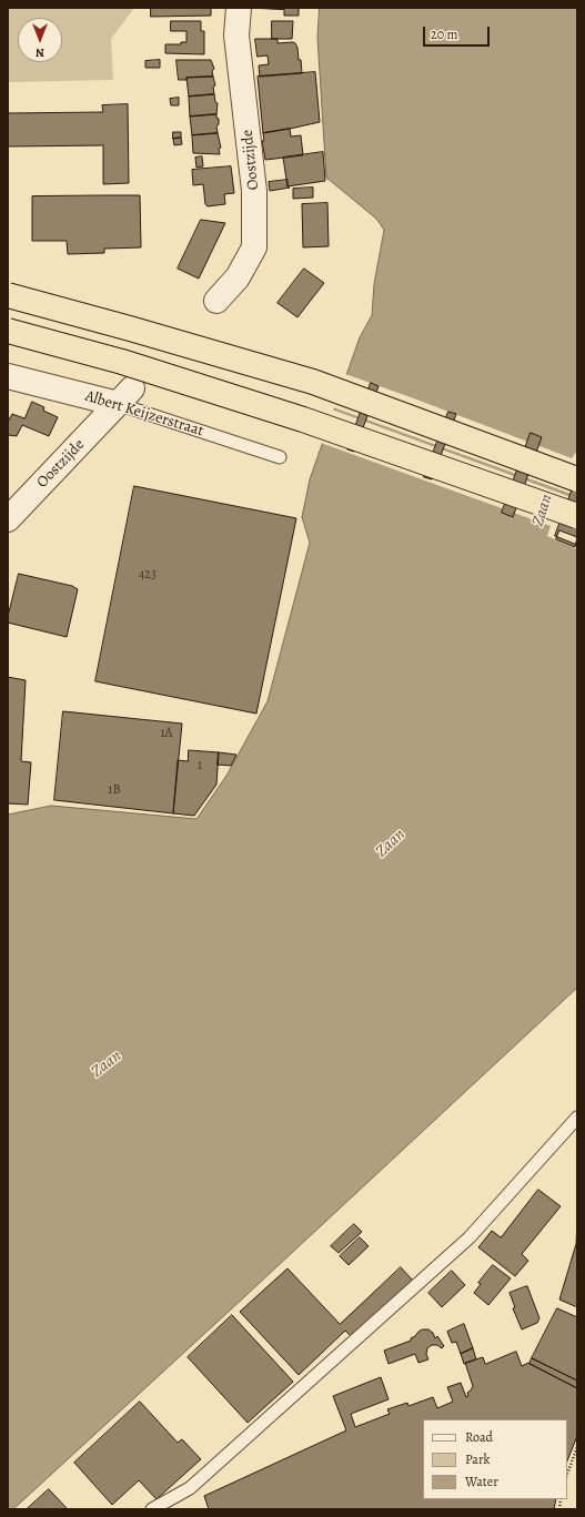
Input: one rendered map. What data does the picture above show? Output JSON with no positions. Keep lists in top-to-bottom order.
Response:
{
  "streets": {
    "street": ["Oostzijde", "Albert Keijzerstraat"]
  },
  "crossings": [
    ["Oostzijde", "Albert Keijzerstraat"]
  ],
  "water": ["Zaan"],
  "house_numbers": [
    "423",
    "1A",
    "1",
    "1B"
  ],
  "legend": ["Road", "Park", "Water"],
  "scale_bar": "20 m",
  "north": "bottom"
}
